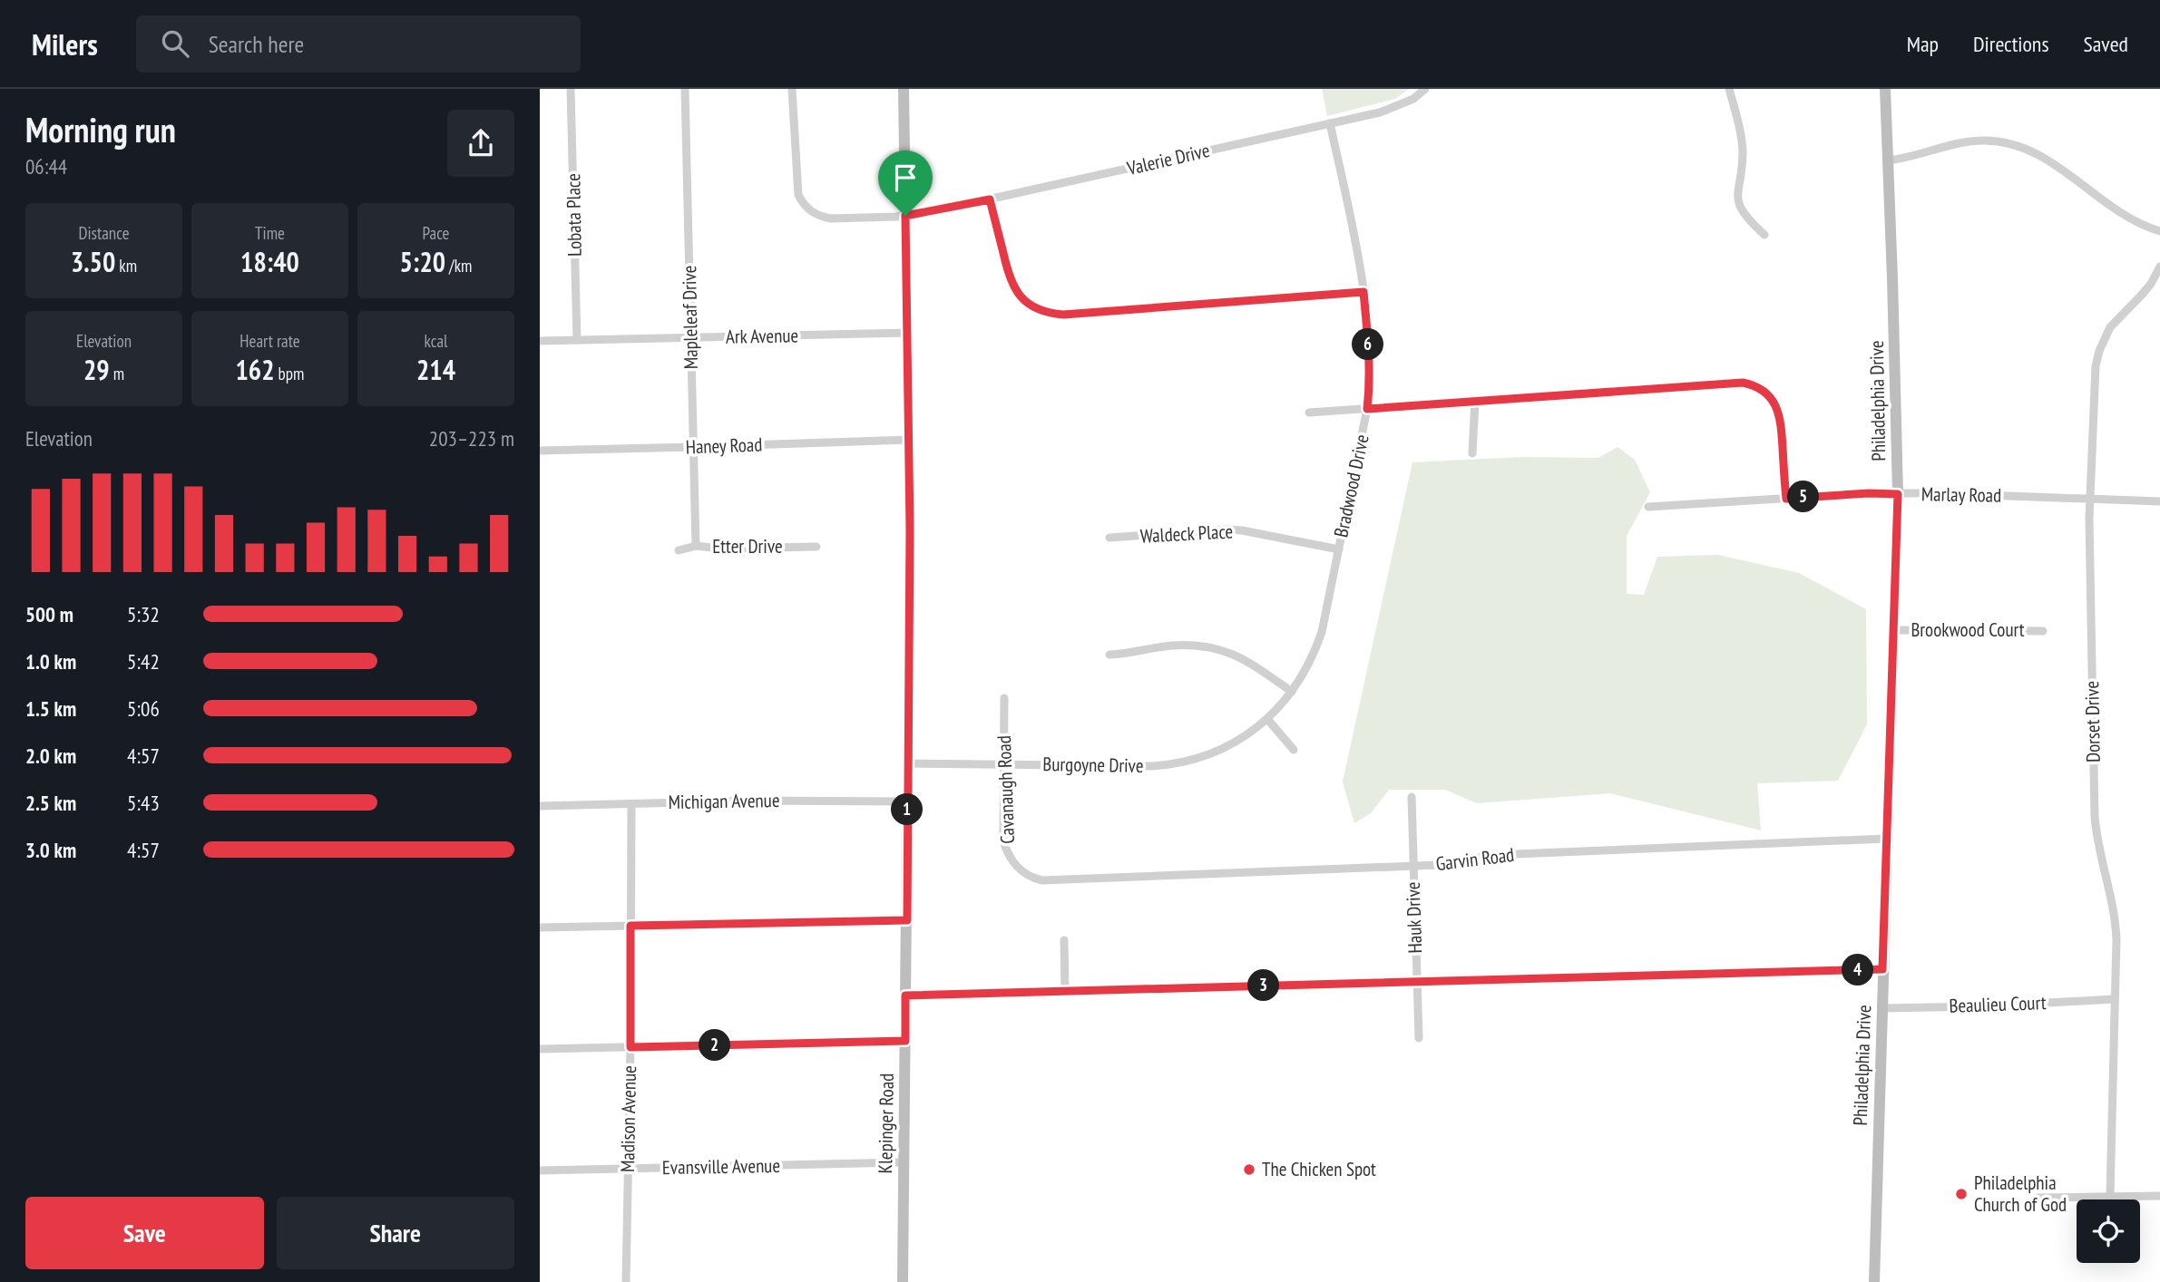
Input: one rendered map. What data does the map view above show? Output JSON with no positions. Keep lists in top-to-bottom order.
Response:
{
  "streets": {
    "street": [
      "Valerie Drive",
      "Lobata Place",
      "Mapleleaf Drive",
      "Ark Avenue",
      "Philadelphia Drive",
      "Haney Road",
      "Bradwood Drive",
      "Marlay Road",
      "Waldeck Place",
      "Etter Drive",
      "Brookwood Court",
      "Dorset Drive",
      "Burgoyne Drive",
      "Cavanaugh Road",
      "Michigan Avenue",
      "Garvin Road",
      "Hauk Drive",
      "Beaulieu Court",
      "Madison Avenue",
      "Klepinger Road",
      "Evansville Avenue"
    ]
  },
  "crossings": [
    ["Valerie Drive", "Bradwood Drive"],
    ["Valerie Drive", "Klepinger Road"],
    ["Lobata Place", "Ark Avenue"],
    ["Mapleleaf Drive", "Ark Avenue"],
    ["Mapleleaf Drive", "Haney Road"],
    ["Mapleleaf Drive", "Etter Drive"],
    ["Ark Avenue", "Klepinger Road"],
    ["Philadelphia Drive", "Marlay Road"],
    ["Philadelphia Drive", "Brookwood Court"],
    ["Philadelphia Drive", "Garvin Road"],
    ["Philadelphia Drive", "Beaulieu Court"],
    ["Haney Road", "Klepinger Road"],
    ["Bradwood Drive", "Waldeck Place"],
    ["Bradwood Drive", "Burgoyne Drive"],
    ["Marlay Road", "Dorset Drive"],
    ["Dorset Drive", "Beaulieu Court"],
    ["Burgoyne Drive", "Cavanaugh Road"],
    ["Burgoyne Drive", "Klepinger Road"],
    ["Cavanaugh Road", "Garvin Road"],
    ["Michigan Avenue", "Madison Avenue"],
    ["Michigan Avenue", "Klepinger Road"],
    ["Garvin Road", "Hauk Drive"],
    ["Madison Avenue", "Evansville Avenue"],
    ["Klepinger Road", "Evansville Avenue"]
  ],
  "places": ["The Chicken Spot", "Philadelphia Church of God"],
  "page": {
    "header": "Milers",
    "search": "Search here",
    "nav": ["Map", "Directions", "Saved"],
    "heading": ["Morning run", "06:44"],
    "stats": [
      ["Distance", "3.50 km"],
      ["Time", "18:40"],
      ["Pace", "5:20 /km"],
      ["Elevation", "29 m"],
      ["Heart rate", "162 bpm"],
      ["kcal", "214"]
    ],
    "pins": [
      "6",
      "5",
      "1",
      "4",
      "3",
      "2"
    ],
    "chart": ["Elevation", "203–223 m"],
    "list": [
      {
        "name": "500 m",
        "note": "5:32"
      },
      {
        "name": "1.0 km",
        "note": "5:42"
      },
      {
        "name": "1.5 km",
        "note": "5:06"
      },
      {
        "name": "2.0 km",
        "note": "4:57"
      },
      {
        "name": "2.5 km",
        "note": "5:43"
      },
      {
        "name": "3.0 km",
        "note": "4:57"
      }
    ],
    "buttons": ["Save", "Share"]
  }
}
